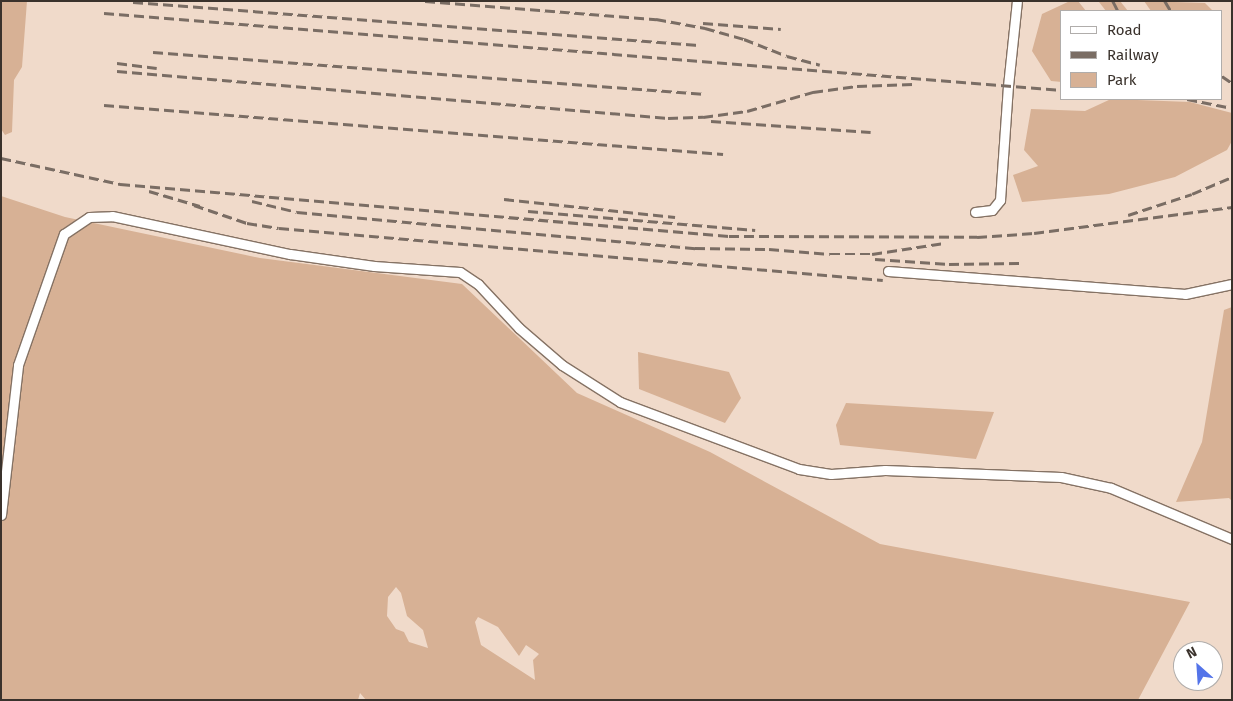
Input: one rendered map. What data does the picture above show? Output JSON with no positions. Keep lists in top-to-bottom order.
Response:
{
  "legend": ["Road", "Railway", "Park"],
  "north": "top left"
}
